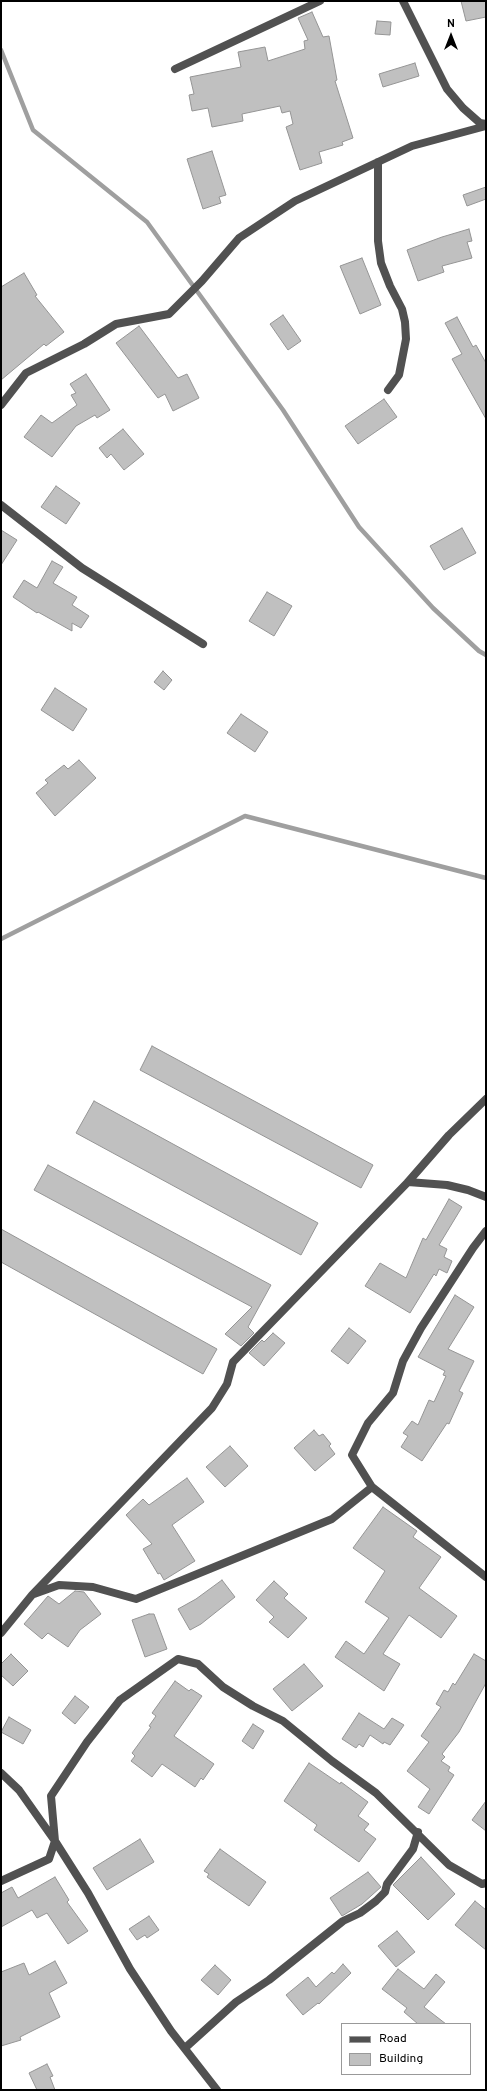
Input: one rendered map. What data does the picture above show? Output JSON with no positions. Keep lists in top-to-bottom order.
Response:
{
  "legend": ["Road", "Building"],
  "north": "top"
}
